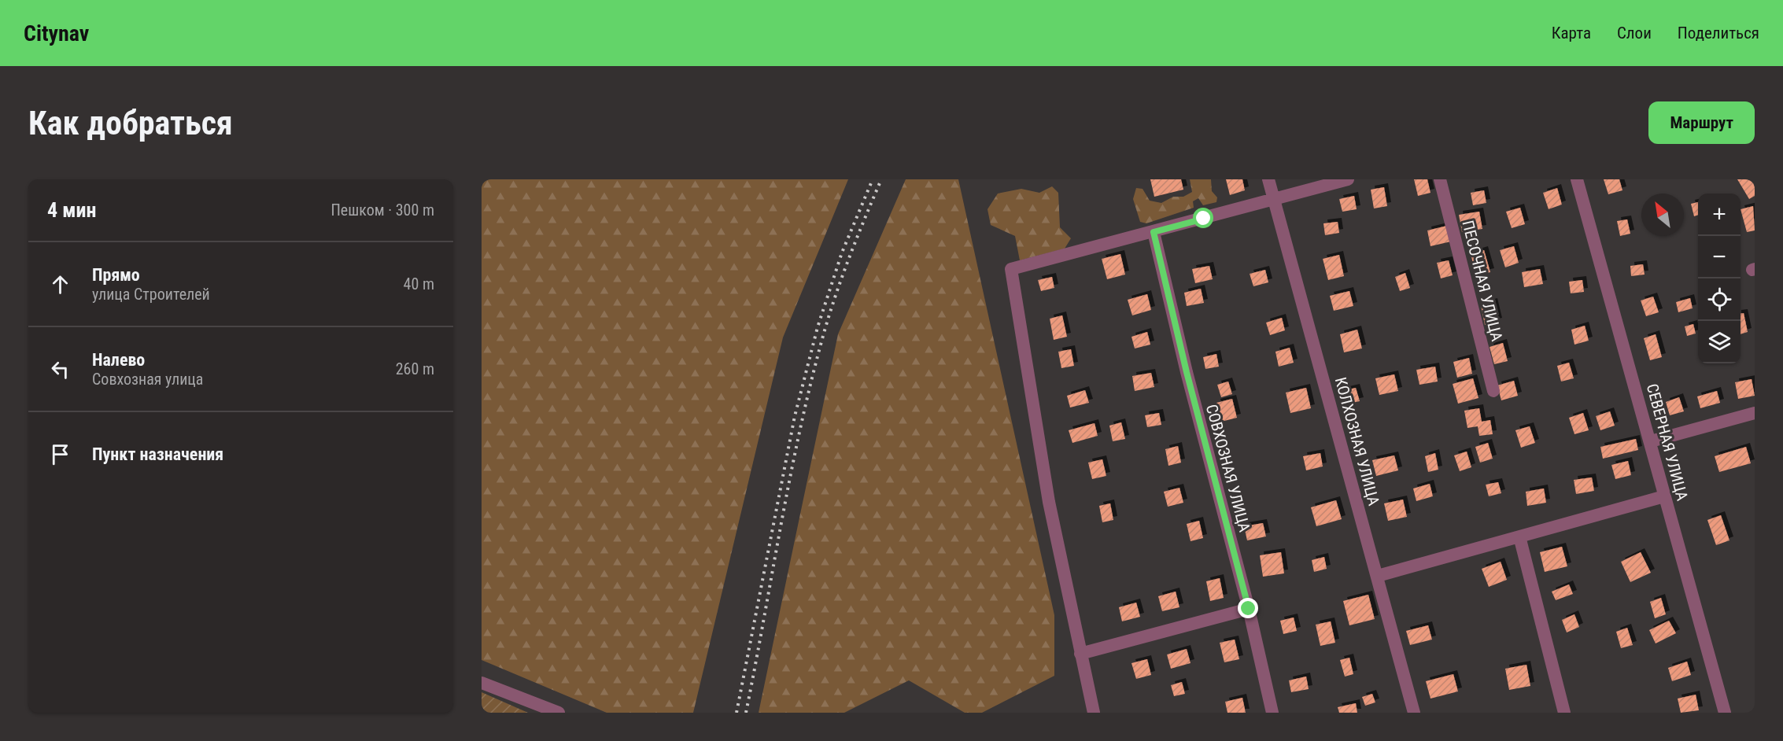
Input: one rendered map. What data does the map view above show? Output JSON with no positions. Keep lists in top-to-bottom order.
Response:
{
  "streets": {
    "street": [
      "ПЕСОЧНАЯ УЛИЦА",
      "КОЛХОЗНАЯ УЛИЦА",
      "СЕВЕРНАЯ УЛИЦА",
      "СОВХОЗНАЯ УЛИЦА"
    ]
  },
  "north": "top left",
  "page": {
    "header": "Citynav",
    "nav": ["Карта", "Слои", "Поделиться"],
    "buttons": "Маршрут",
    "title": "Как добраться",
    "heading": ["4 мин", "Пешком · 300 m"],
    "map_buttons": ["+", "−"],
    "list": [
      ["Прямо", "улица Строителей", "40 m"],
      ["Налево", "Совхозная улица", "260 m"],
      "Пункт назначения"
    ]
  }
}
